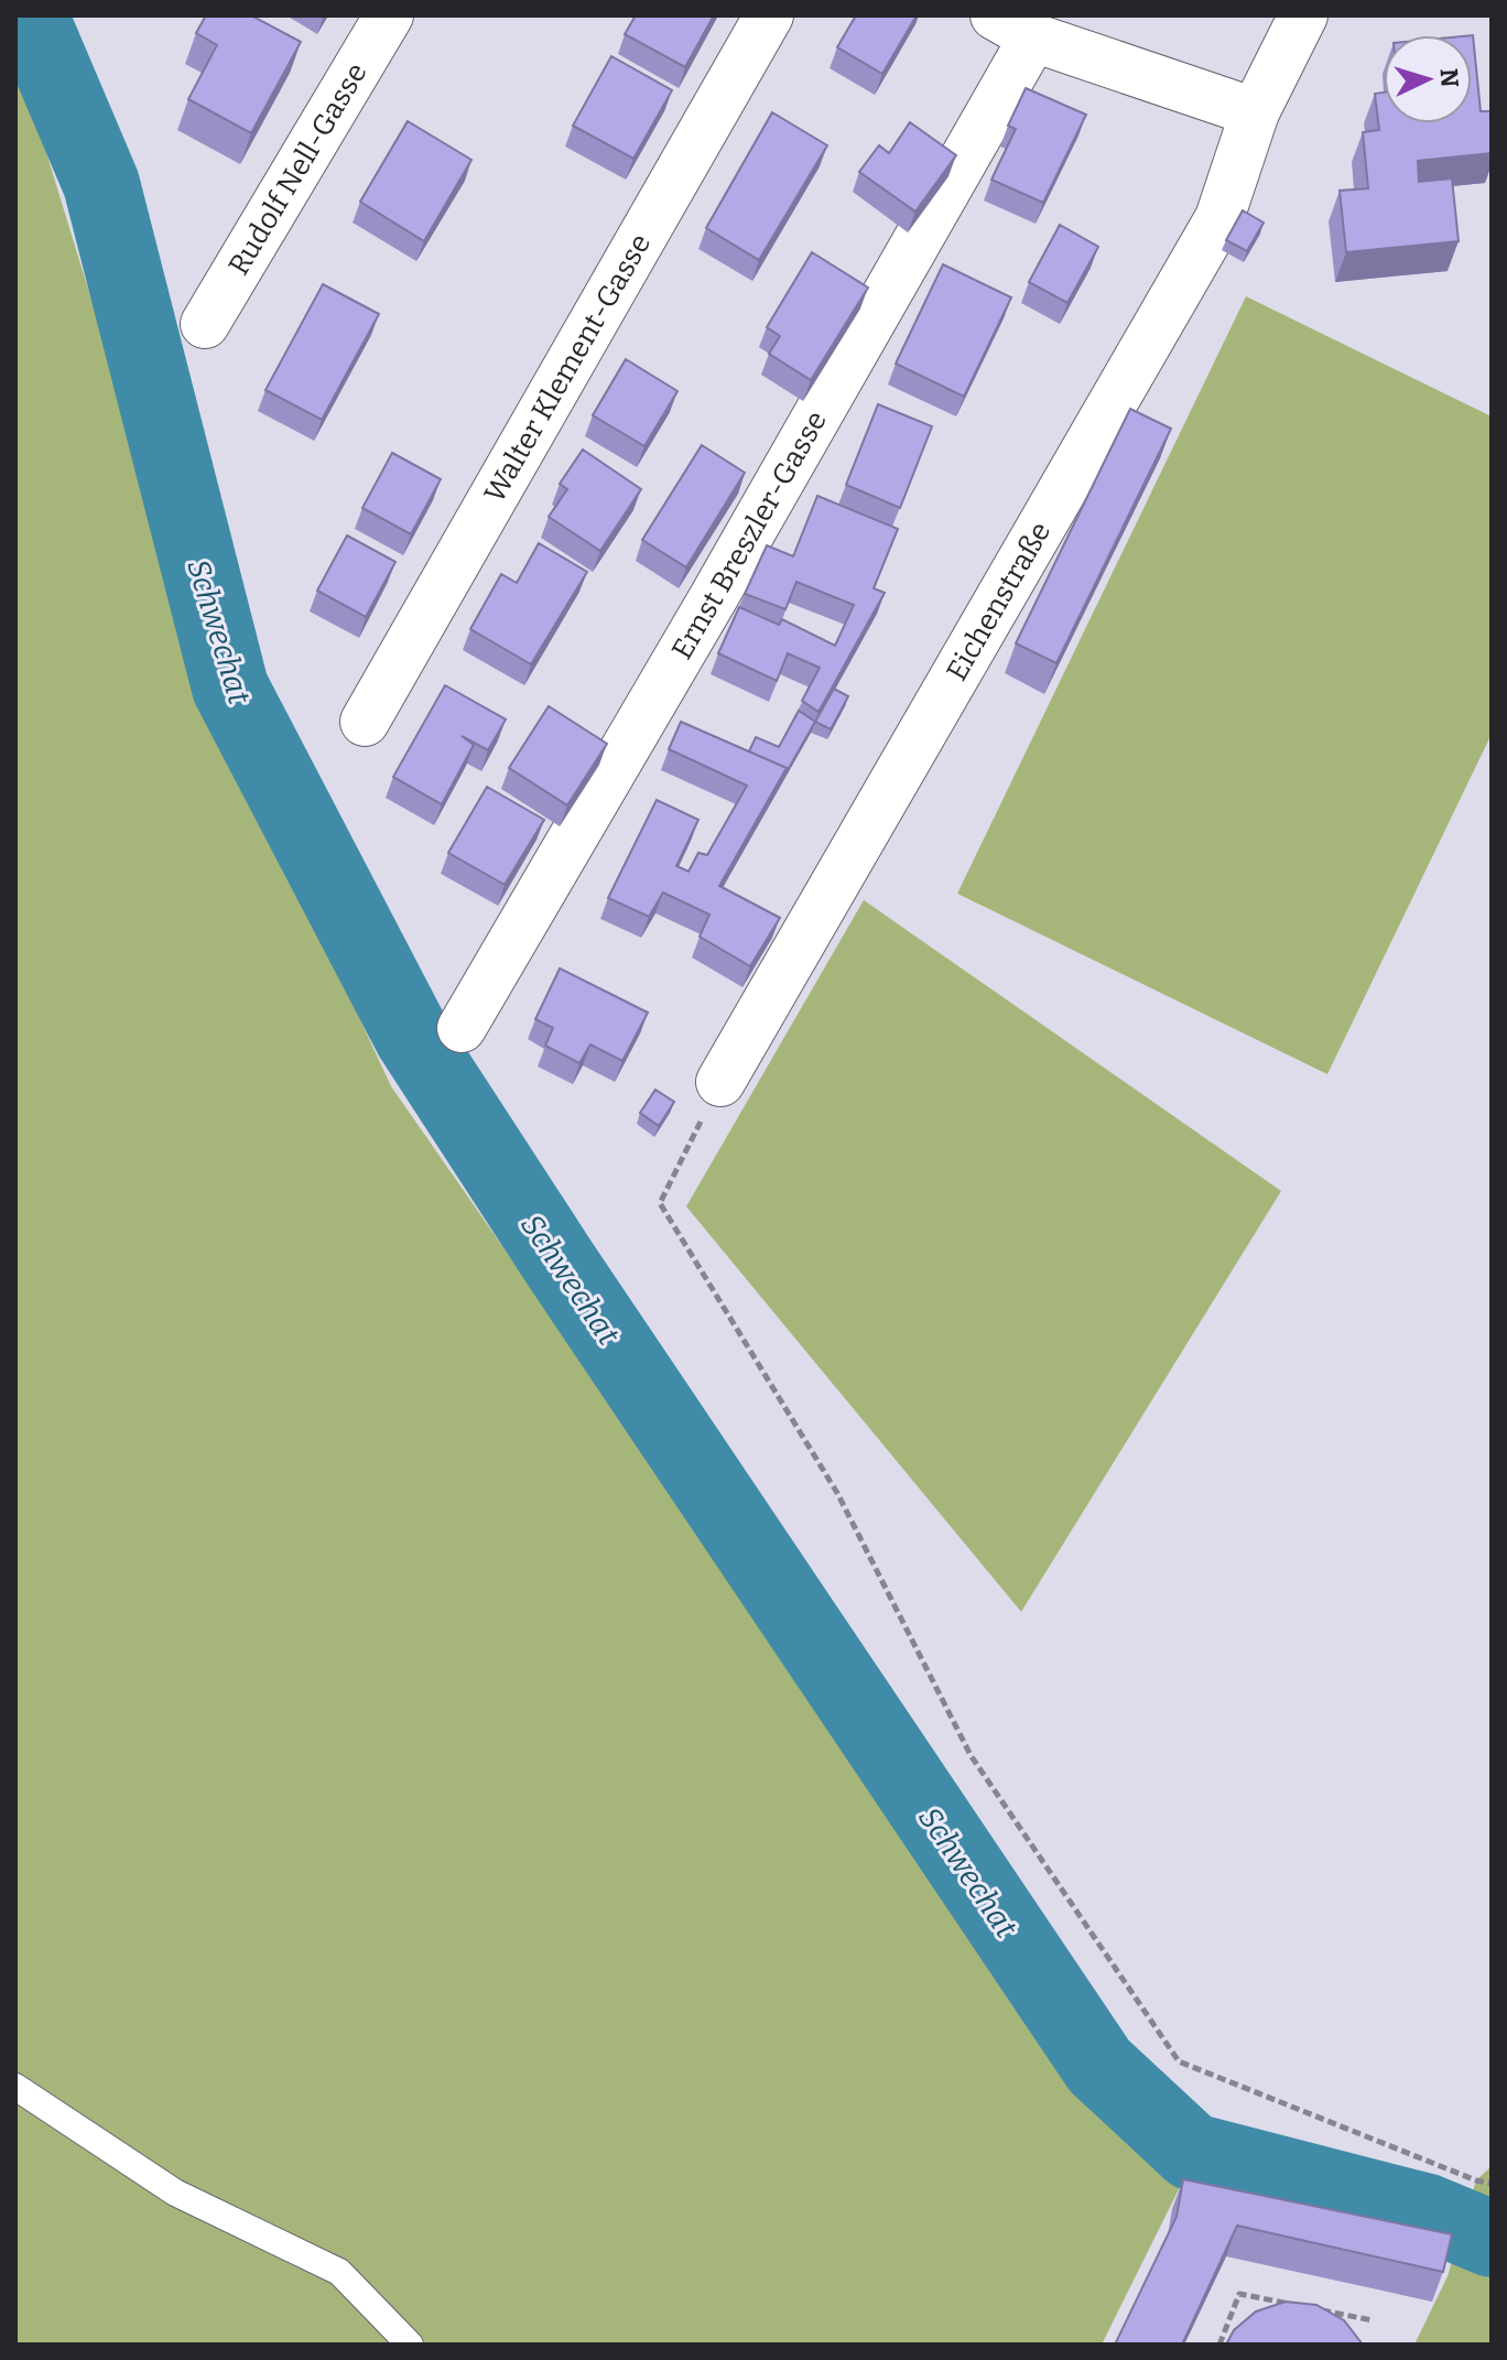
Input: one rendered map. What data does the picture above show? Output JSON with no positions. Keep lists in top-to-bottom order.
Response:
{
  "streets": {
    "street": [
      "Rudolf Nell-Gasse",
      "Walter Klement-Gasse",
      "Ernst Breszler-Gasse",
      "Eichenstraße"
    ]
  },
  "water": ["Schwechat"],
  "north": "right"
}
